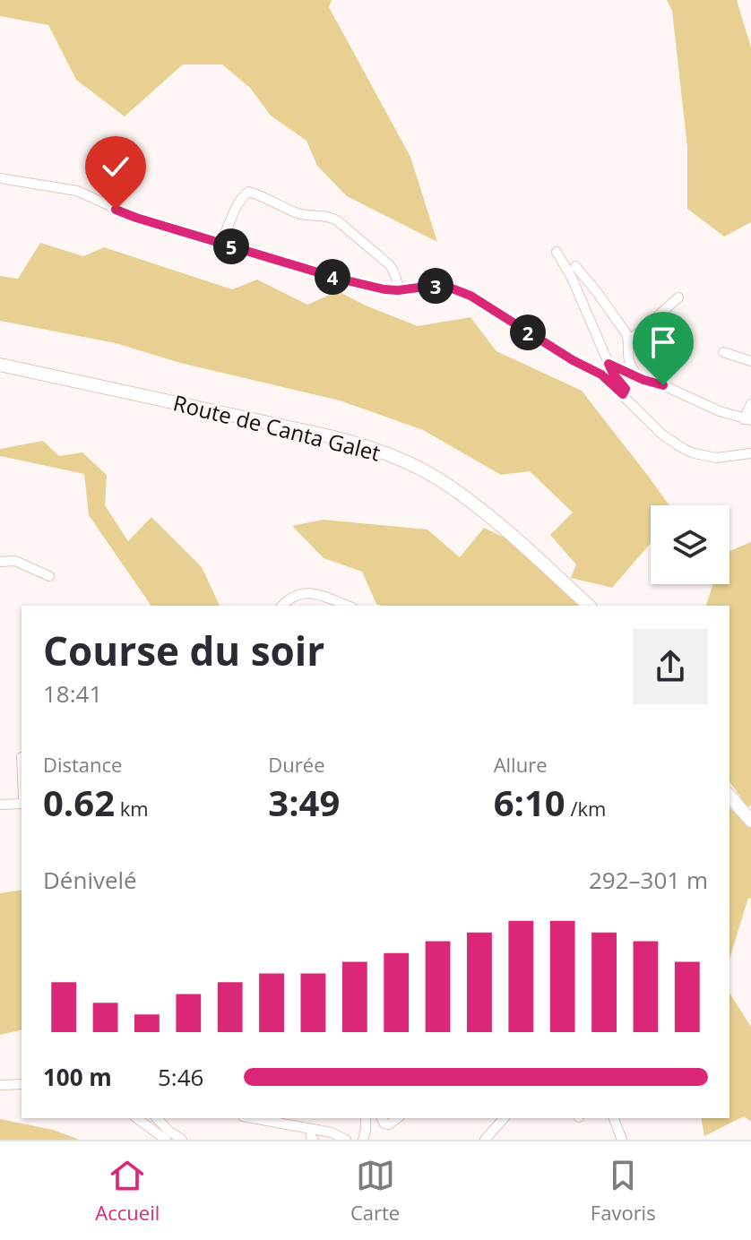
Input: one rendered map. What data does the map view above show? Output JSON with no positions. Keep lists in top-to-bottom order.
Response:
{
  "streets": {
    "main road": ["Route de Canta Galet"]
  },
  "page": {
    "pins": [
      "5",
      "4",
      "3",
      "2"
    ],
    "heading": ["Course du soir", "18:41"],
    "stats": [
      ["Distance", "0.62 km"],
      ["Durée", "3:49"],
      ["Allure", "6:10 /km"]
    ],
    "chart": ["Dénivelé", "292–301 m"],
    "list": [
      {
        "name": "100 m",
        "note": "5:46"
      }
    ],
    "tabs": ["Accueil", "Carte", "Favoris"]
  }
}
